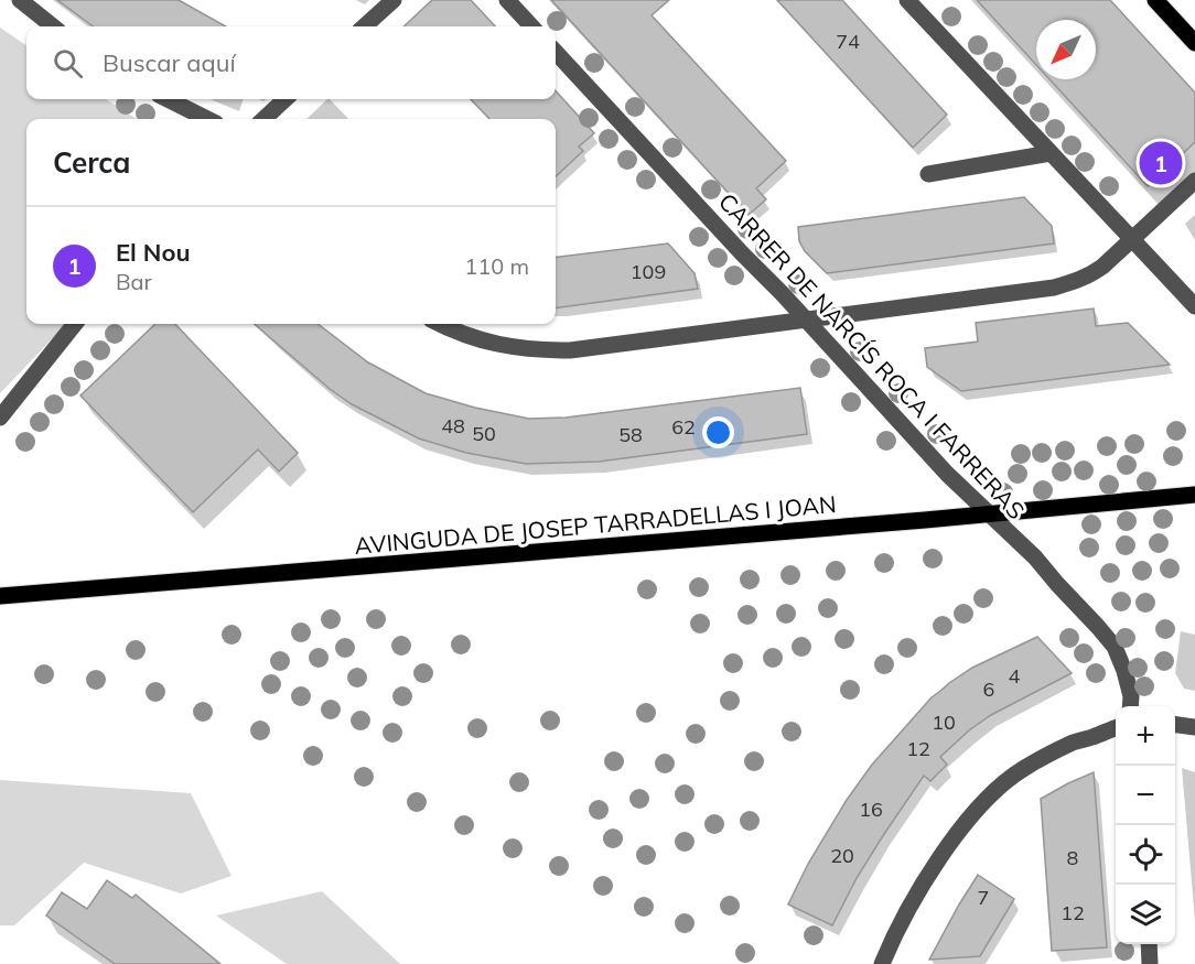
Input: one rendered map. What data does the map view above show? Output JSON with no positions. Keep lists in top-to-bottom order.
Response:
{
  "streets": {
    "main road": ["AVINGUDA DE JOSEP TARRADELLAS I JOAN"],
    "street": ["CARRER DE NARCÍS ROCA I FARRERAS"]
  },
  "crossings": [
    ["CARRER DE NARCÍS ROCA I FARRERAS", "AVINGUDA DE JOSEP TARRADELLAS I JOAN"]
  ],
  "house_numbers": [
    "74",
    "109",
    "48",
    "62",
    "50",
    "58",
    "4",
    "6",
    "10",
    "12",
    "16",
    "20",
    "8",
    "7",
    "12"
  ],
  "north": "bottom left",
  "page": {
    "search": "Buscar aquí",
    "heading": "Cerca",
    "pins": "1",
    "list": [
      {
        "mark": "1",
        "name": "El Nou",
        "note": "Bar",
        "value": "110 m"
      }
    ],
    "map_buttons": ["+", "−"]
  }
}
